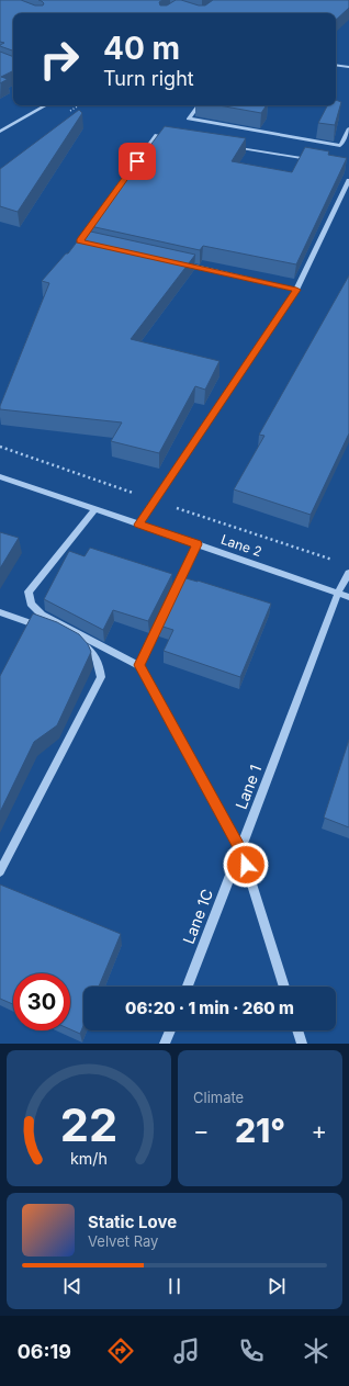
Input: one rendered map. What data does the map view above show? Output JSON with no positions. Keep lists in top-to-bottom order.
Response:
{
  "streets": {
    "street": ["Lane 2", "Lane 1", "Lane 1C"]
  },
  "crossings": [
    ["Lane 2", "Lane 1"],
    ["Lane 1", "Lane 1C"]
  ],
  "page": {
    "turn": ["40 m", "Turn right"],
    "limit": "30",
    "trip": "06:20 · 1 min · 260 m",
    "tile": "Climate",
    "heat": ["−", "21°", "+"],
    "song": ["Static Love", "Velvet Ray"],
    "tabs": "06:19",
    "gauge": ["22", "km/h"]
  }
}
